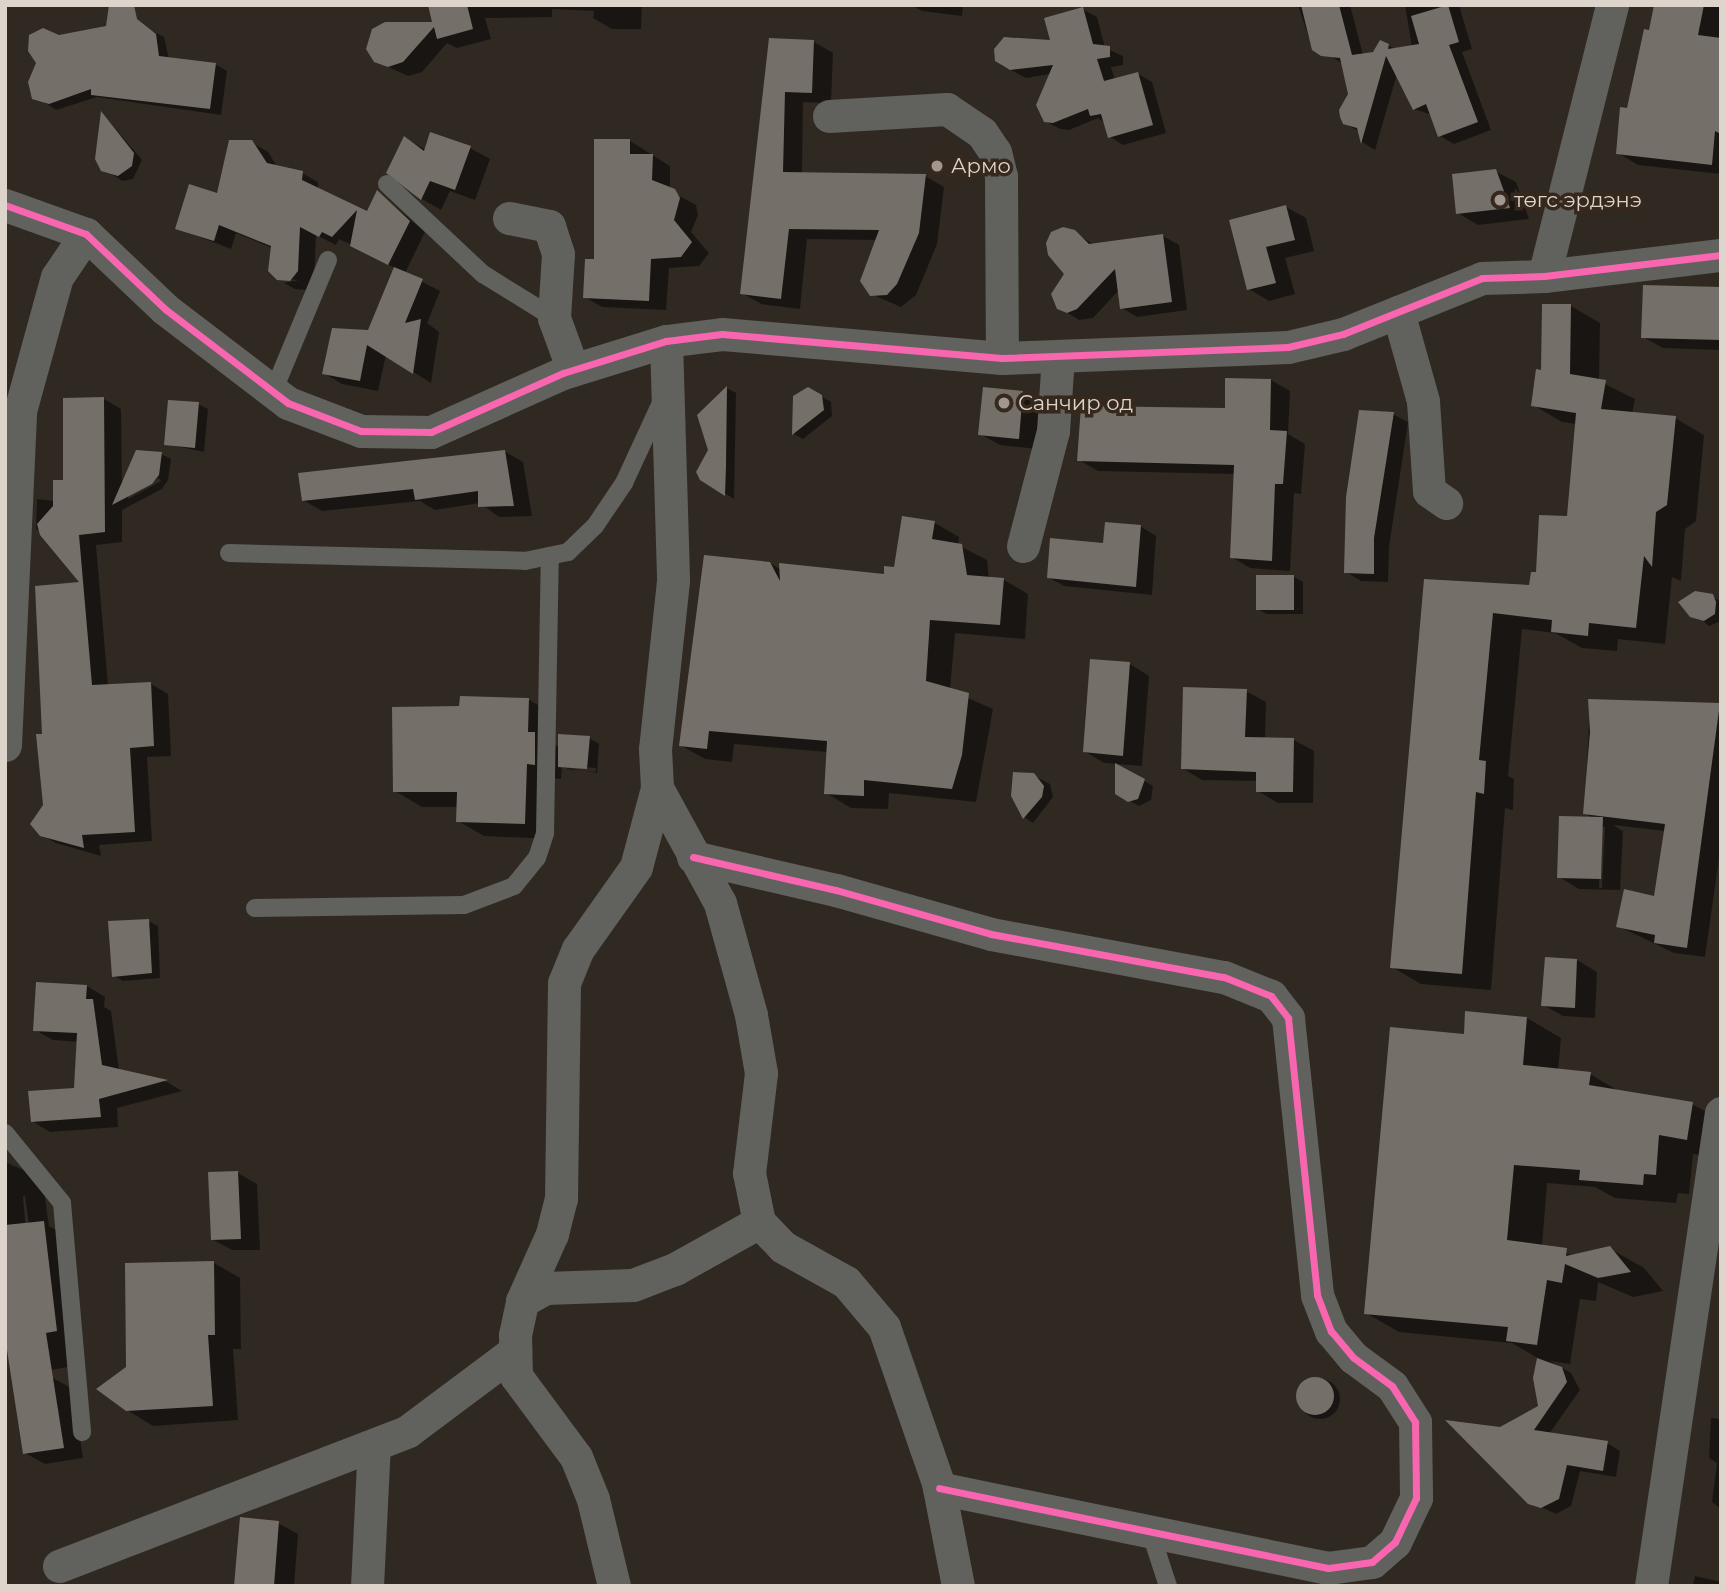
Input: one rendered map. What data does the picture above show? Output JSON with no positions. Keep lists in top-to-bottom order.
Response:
{
  "places": ["Армо", "төгс эрдэнэ", "Санчир од"]
}
